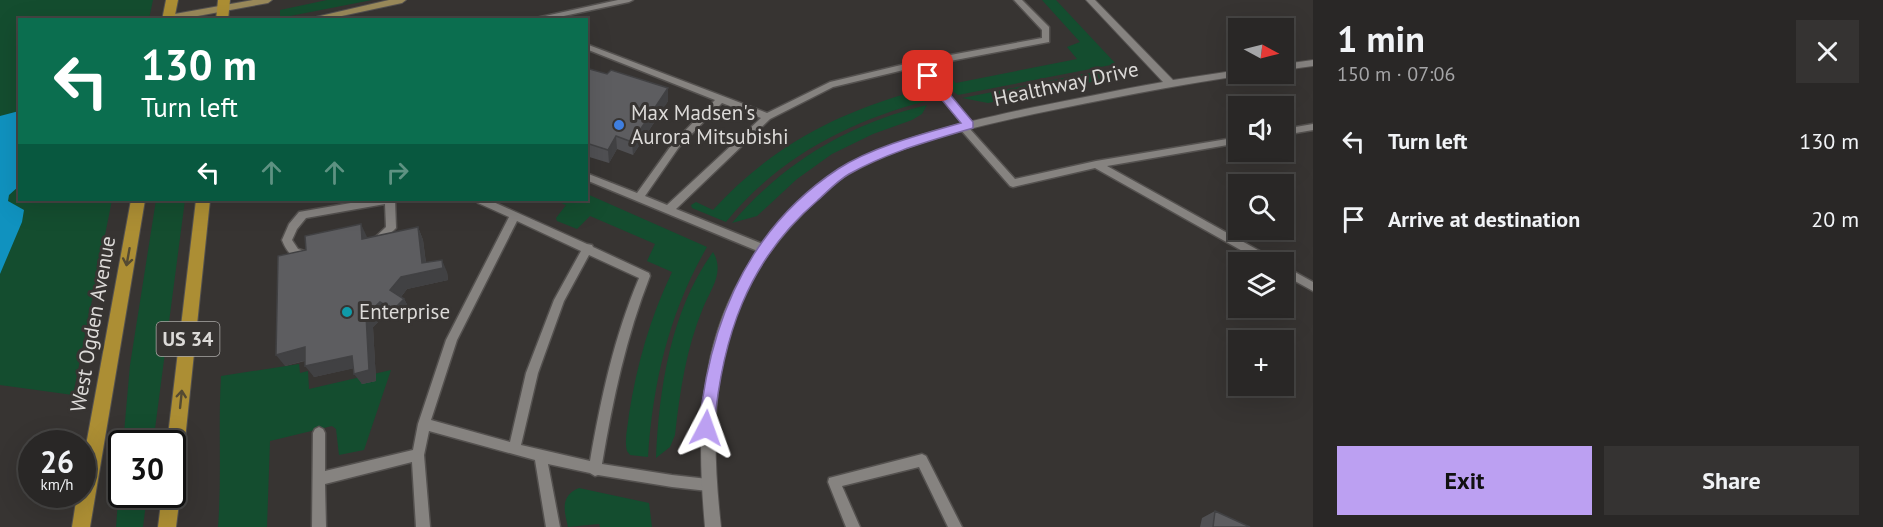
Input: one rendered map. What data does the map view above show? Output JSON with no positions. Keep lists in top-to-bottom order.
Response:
{
  "streets": {
    "main road": ["West Ogden Avenue", "US 34"],
    "street": ["Healthway Drive"]
  },
  "places": ["Max Madsen's Aurora Mitsubishi", "Enterprise"],
  "north": "right",
  "page": {
    "heading": ["1 min", "150 m · 07:06"],
    "map_buttons": "+",
    "turn": ["130 m", "Turn left"],
    "list": [
      {
        "name": "Turn left",
        "value": "130 m"
      },
      {
        "name": "Arrive at destination",
        "value": "20 m"
      }
    ],
    "speed": "26 km/h",
    "limit": "30",
    "buttons": ["Exit", "Share"]
  }
}
